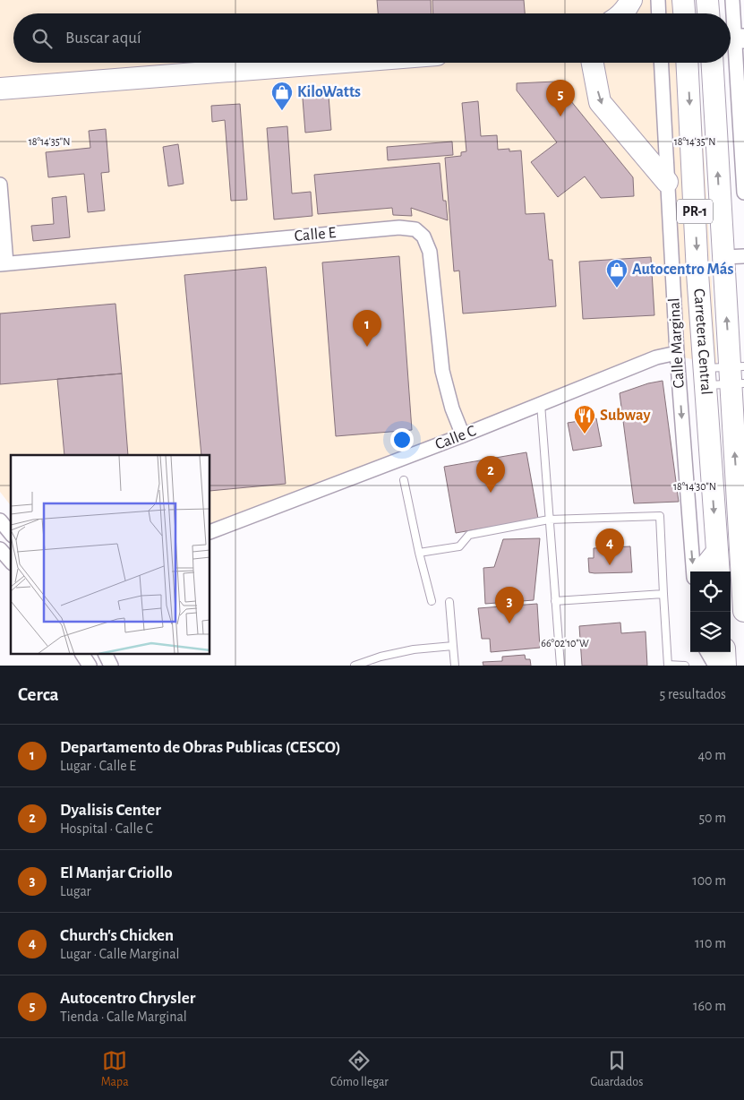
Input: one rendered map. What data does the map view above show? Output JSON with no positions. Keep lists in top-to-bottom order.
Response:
{
  "streets": {
    "main road": ["PR-1", "Carretera Central"],
    "street": ["Calle E", "Calle Marginal", "Calle C"]
  },
  "crossings": [
    ["Calle E", "Calle C"],
    ["Calle Marginal", "Calle C"]
  ],
  "one_way": ["Calle Marginal"],
  "places": {
    "shop": ["KiloWatts", "Autocentro Más"],
    "restaurant": ["Subway"]
  },
  "page": {
    "search": "Buscar aquí",
    "pins": [
      "5",
      "1",
      "2",
      "4",
      "3"
    ],
    "heading": ["Cerca", "5 resultados"],
    "list": [
      {
        "mark": "1",
        "name": "Departamento de Obras Publicas (CESCO)",
        "note": "Lugar · Calle E",
        "value": "40 m"
      },
      {
        "mark": "2",
        "name": "Dyalisis Center",
        "note": "Hospital · Calle C",
        "value": "50 m"
      },
      {
        "mark": "3",
        "name": "El Manjar Criollo",
        "note": "Lugar",
        "value": "100 m"
      },
      {
        "mark": "4",
        "name": "Church's Chicken",
        "note": "Lugar · Calle Marginal",
        "value": "110 m"
      },
      {
        "mark": "5",
        "name": "Autocentro Chrysler",
        "note": "Tienda · Calle Marginal",
        "value": "160 m"
      }
    ],
    "nav": ["Mapa", "Cómo llegar", "Guardados"]
  },
  "coordinates": ["18°14'35\"N", "18°14'30\"N", "66°02'10\"W"]
}
